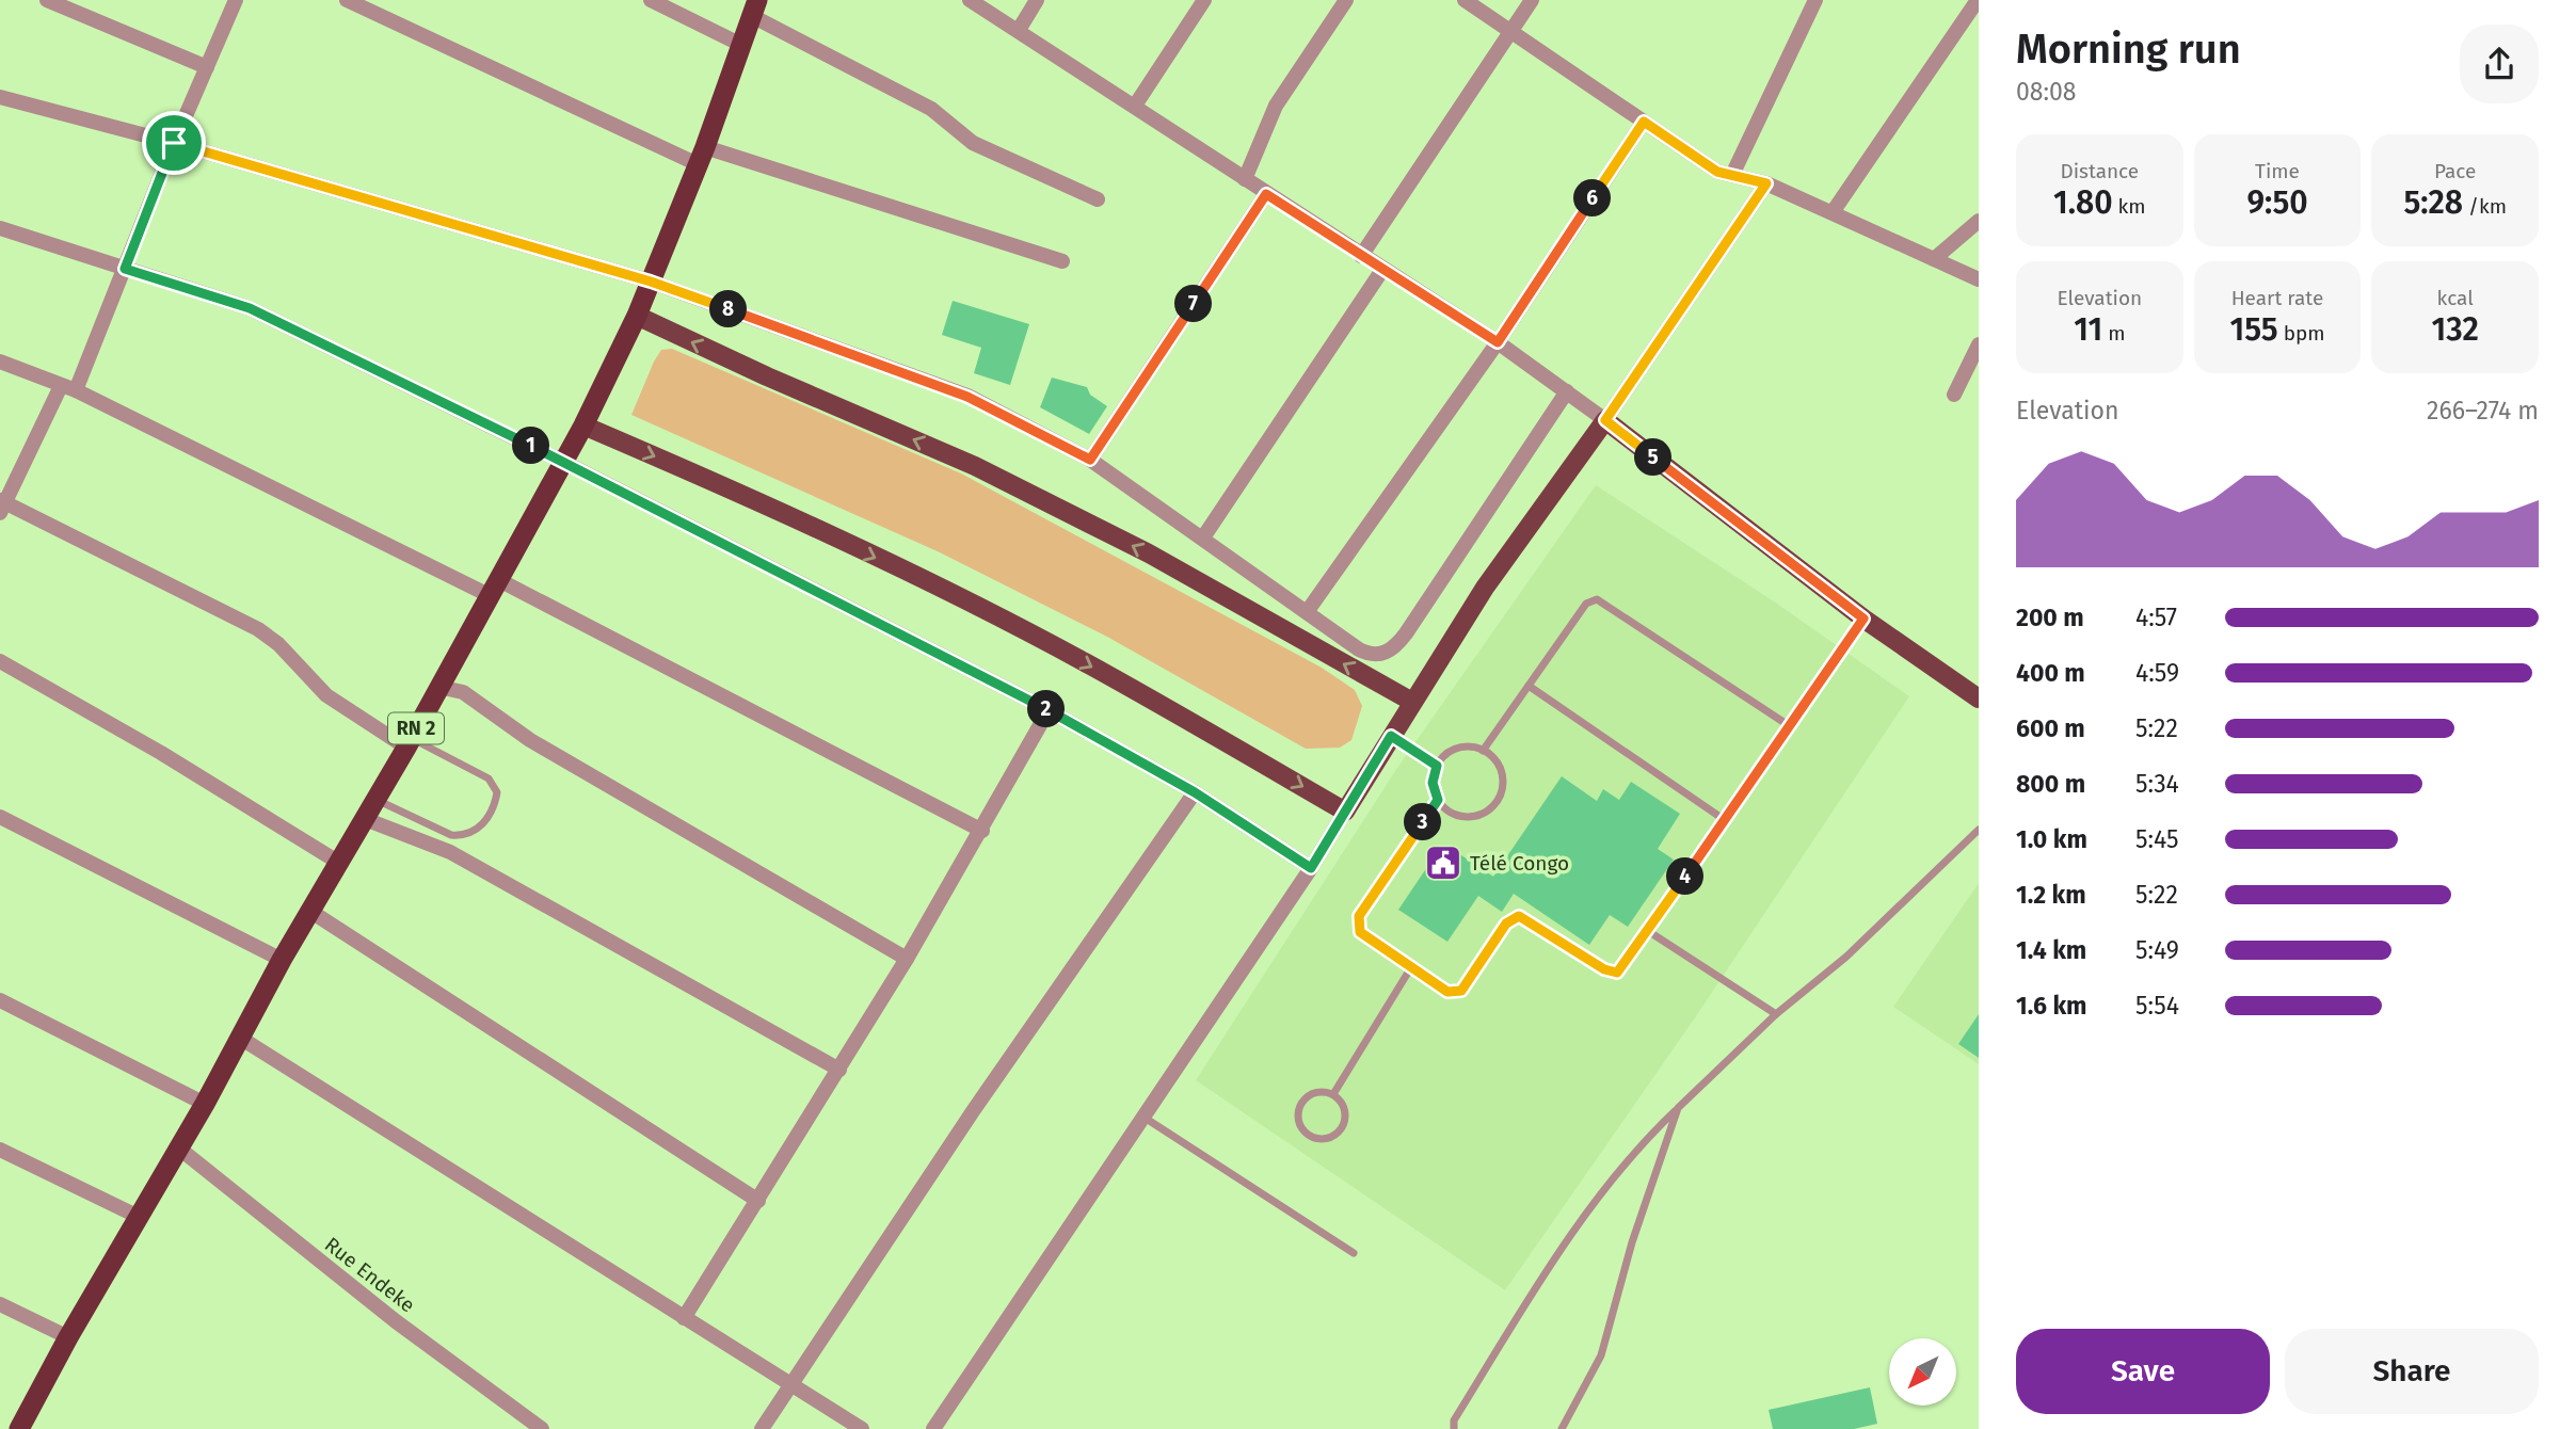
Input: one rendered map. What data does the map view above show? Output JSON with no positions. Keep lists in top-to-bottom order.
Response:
{
  "streets": {
    "highway": ["RN 2"],
    "street": ["Rue Endeke"]
  },
  "crossings": [
    ["RN 2", "Rue Endeke"]
  ],
  "places": {
    "public building": ["Télé Congo"]
  },
  "north": "bottom left",
  "page": {
    "heading": ["Morning run", "08:08"],
    "stats": [
      ["Distance", "1.80 km"],
      ["Time", "9:50"],
      ["Pace", "5:28 /km"],
      ["Elevation", "11 m"],
      ["Heart rate", "155 bpm"],
      ["kcal", "132"]
    ],
    "pins": [
      "6",
      "7",
      "8",
      "1",
      "5",
      "2",
      "3",
      "4"
    ],
    "chart": ["Elevation", "266–274 m"],
    "list": [
      {
        "name": "200 m",
        "note": "4:57"
      },
      {
        "name": "400 m",
        "note": "4:59"
      },
      {
        "name": "600 m",
        "note": "5:22"
      },
      {
        "name": "800 m",
        "note": "5:34"
      },
      {
        "name": "1.0 km",
        "note": "5:45"
      },
      {
        "name": "1.2 km",
        "note": "5:22"
      },
      {
        "name": "1.4 km",
        "note": "5:49"
      },
      {
        "name": "1.6 km",
        "note": "5:54"
      }
    ],
    "buttons": ["Save", "Share"]
  }
}
